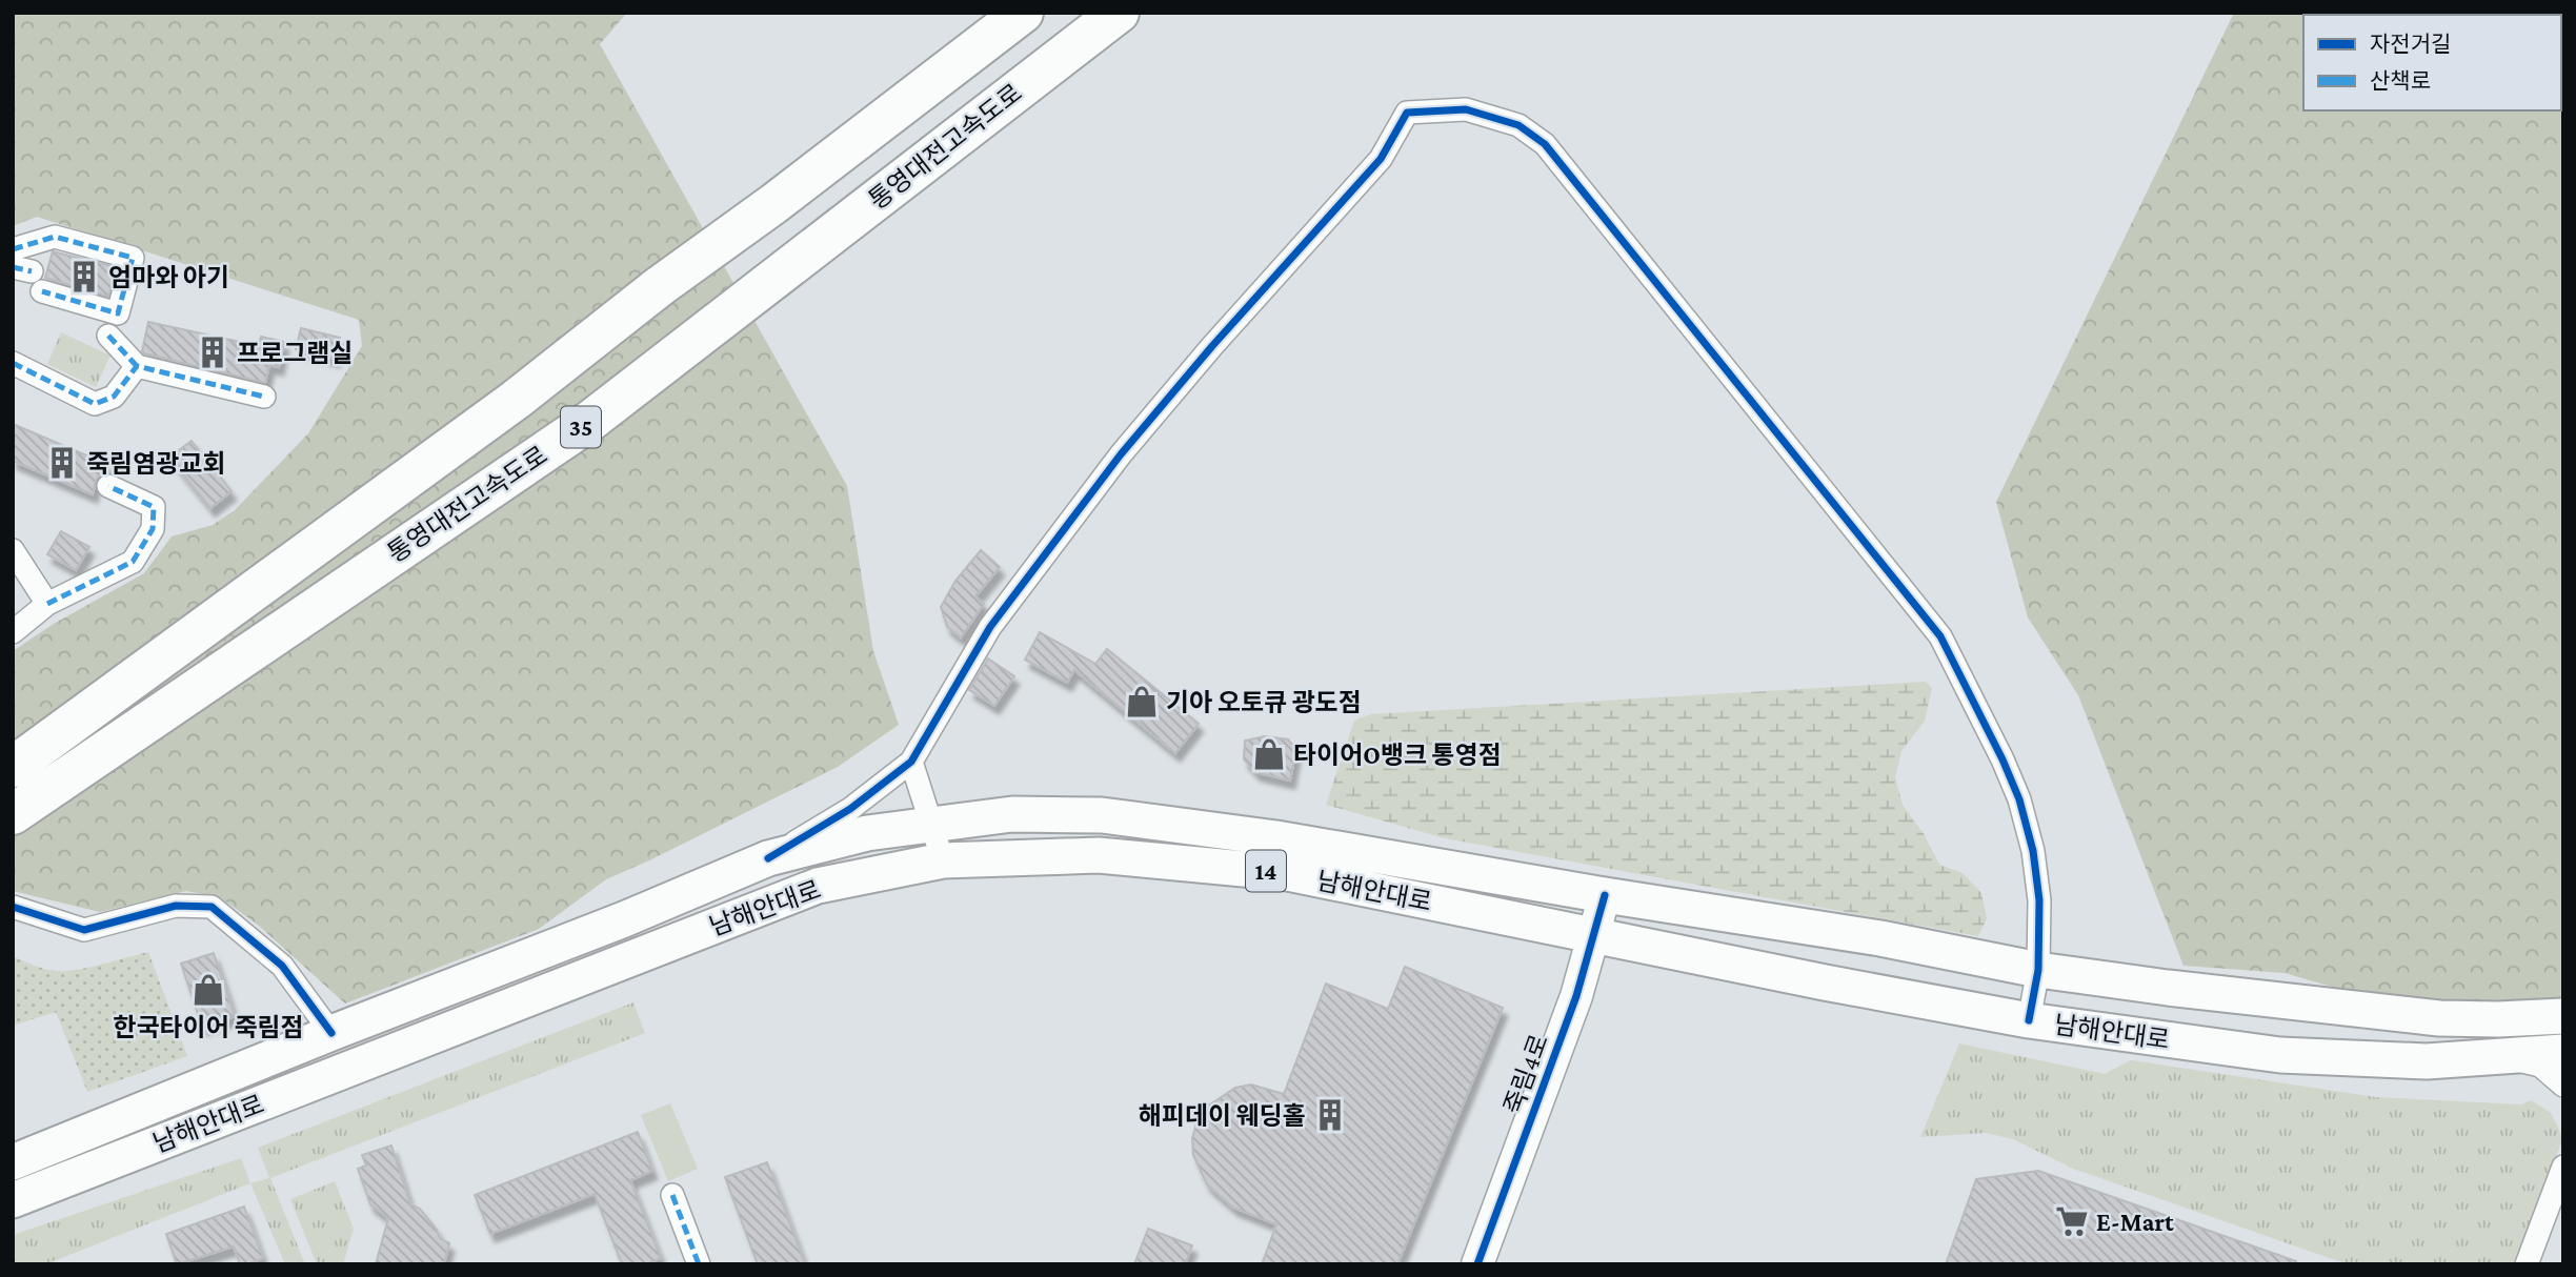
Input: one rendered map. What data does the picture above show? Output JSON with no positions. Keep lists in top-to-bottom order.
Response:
{
  "streets": {
    "highway": ["통영대전고속도로", "35"],
    "main road": ["14", "남해안대로"],
    "street": ["죽림4로"]
  },
  "crossings": [
    ["남해안대로", "죽림4로"]
  ],
  "places": {
    "building": [
      "엄마와 아기",
      "프로그램실",
      "죽림염광교회",
      "해피데이 웨딩홀"
    ],
    "shop": ["기아 오토큐 광도점", "타이어O뱅크 통영점", "한국타이어 죽림점"],
    "supermarket": ["E-Mart"]
  },
  "legend": ["자전거길", "산책로"]
}
